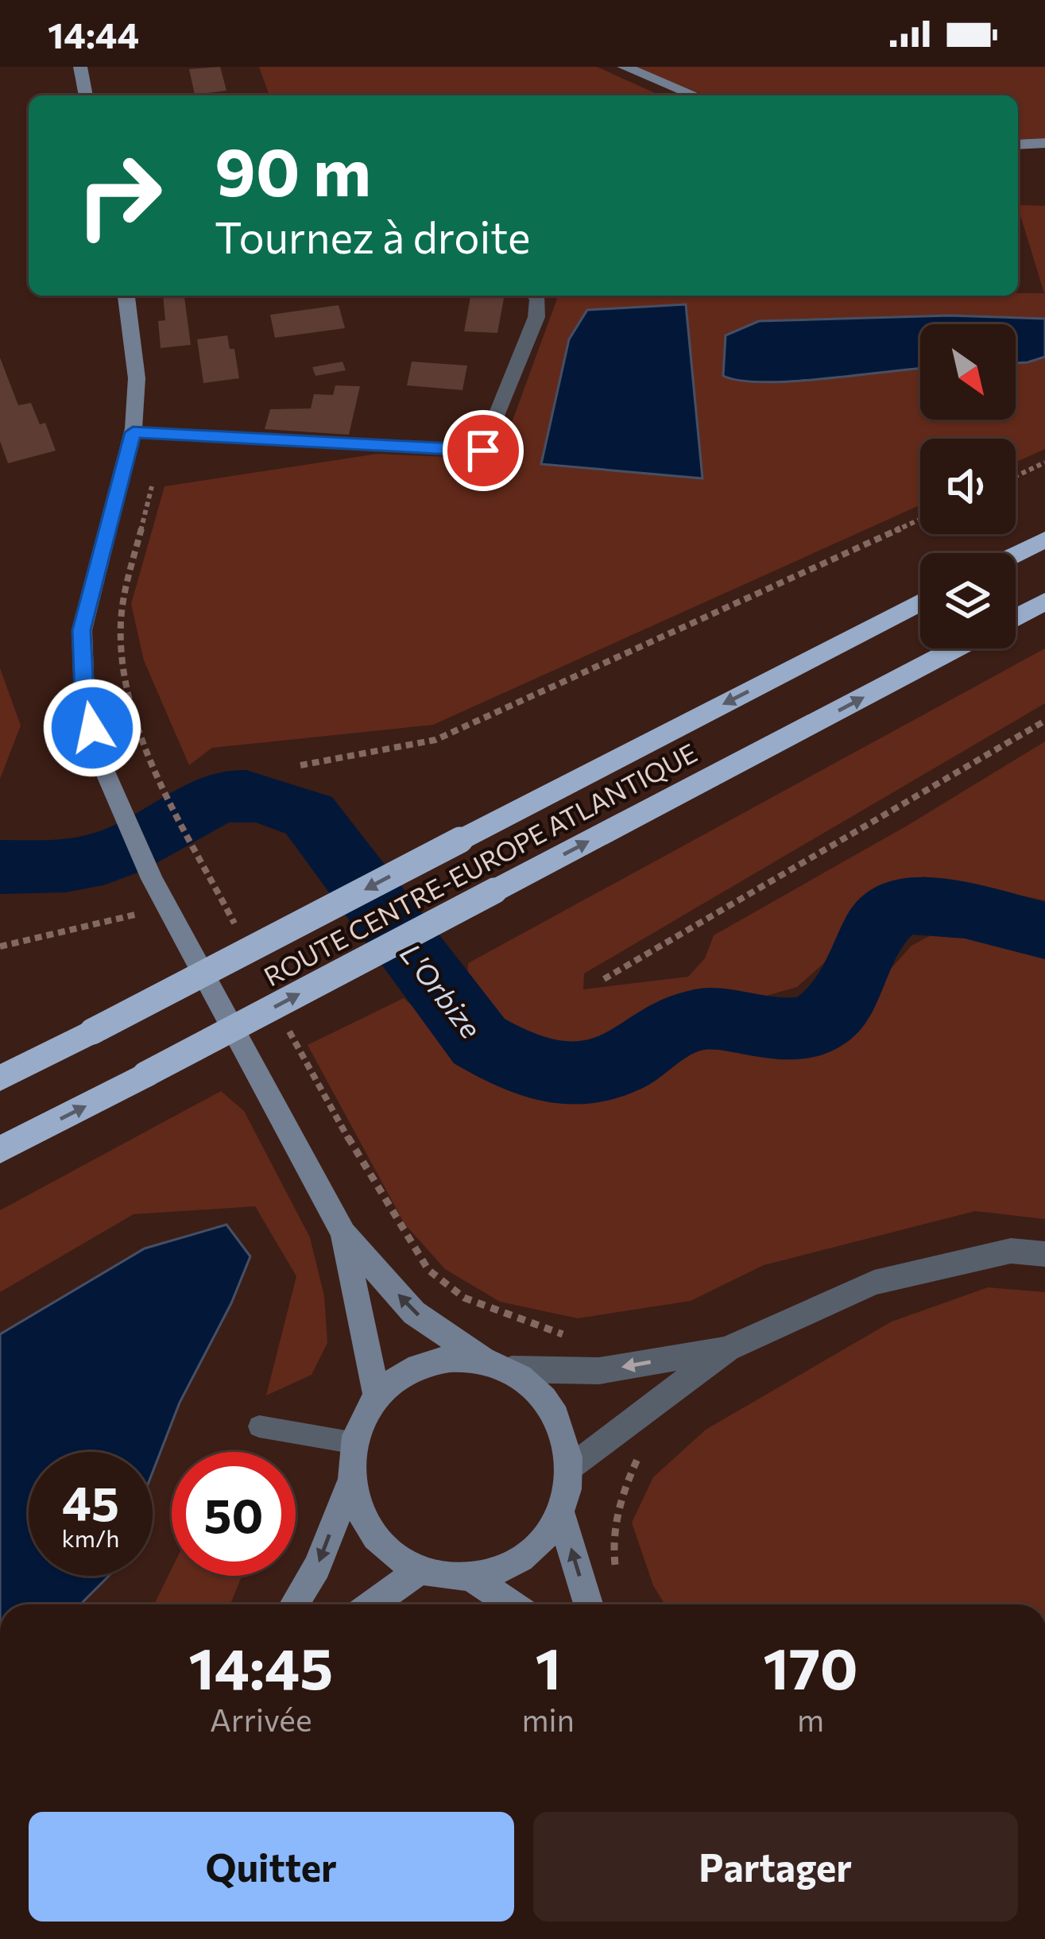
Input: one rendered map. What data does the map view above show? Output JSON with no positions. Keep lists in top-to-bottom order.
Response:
{
  "streets": {
    "highway": ["ROUTE CENTRE-EUROPE ATLANTIQUE"]
  },
  "water": ["L'Orbize"],
  "north": "bottom right",
  "page": {
    "status": "14:44",
    "turn": ["90 m", "Tournez à droite"],
    "speed": "45 km/h",
    "limit": "50",
    "eta": [
      "14:45",
      "Arrivée",
      "1",
      "min",
      "170",
      "m"
    ],
    "buttons": ["Quitter", "Partager"]
  }
}
